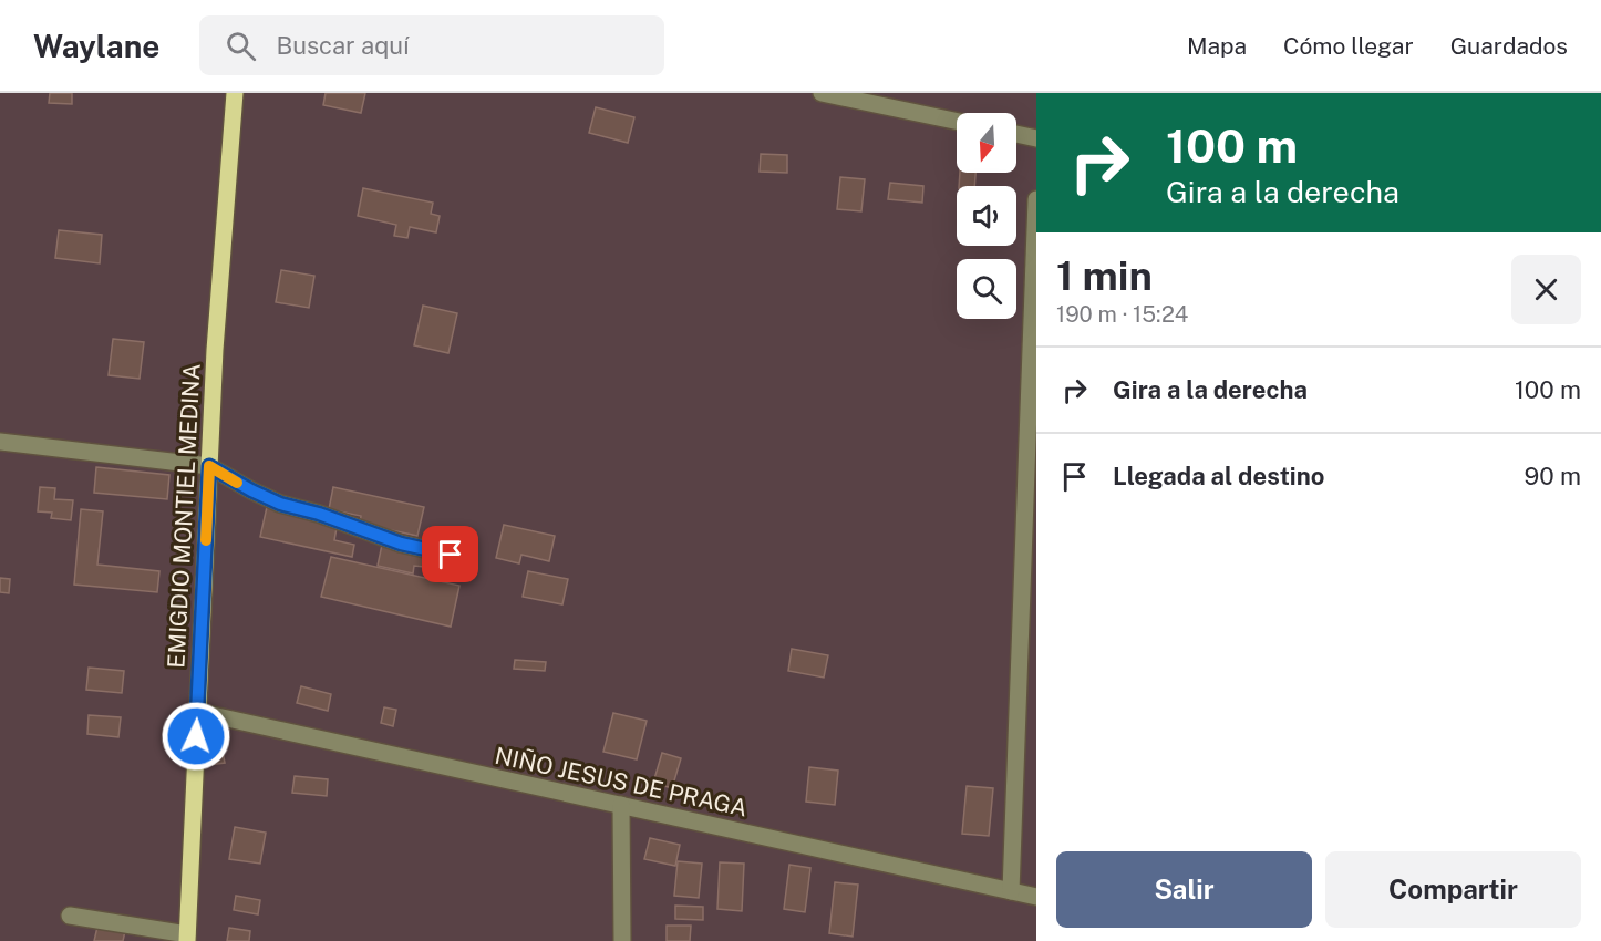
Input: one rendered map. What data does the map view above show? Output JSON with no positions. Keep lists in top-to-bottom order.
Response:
{
  "streets": {
    "main road": ["EMIGDIO MONTIEL MEDINA"],
    "street": ["NIÑO JESUS DE PRAGA"]
  },
  "crossings": [
    ["EMIGDIO MONTIEL MEDINA", "NIÑO JESUS DE PRAGA"]
  ],
  "north": "bottom",
  "page": {
    "header": "Waylane",
    "search": "Buscar aquí",
    "nav": ["Mapa", "Cómo llegar", "Guardados"],
    "turn": ["100 m", "Gira a la derecha"],
    "heading": ["1 min", "190 m · 15:24"],
    "list": [
      {
        "name": "Gira a la derecha",
        "value": "100 m"
      },
      {
        "name": "Llegada al destino",
        "value": "90 m"
      }
    ],
    "buttons": ["Salir", "Compartir"]
  }
}
